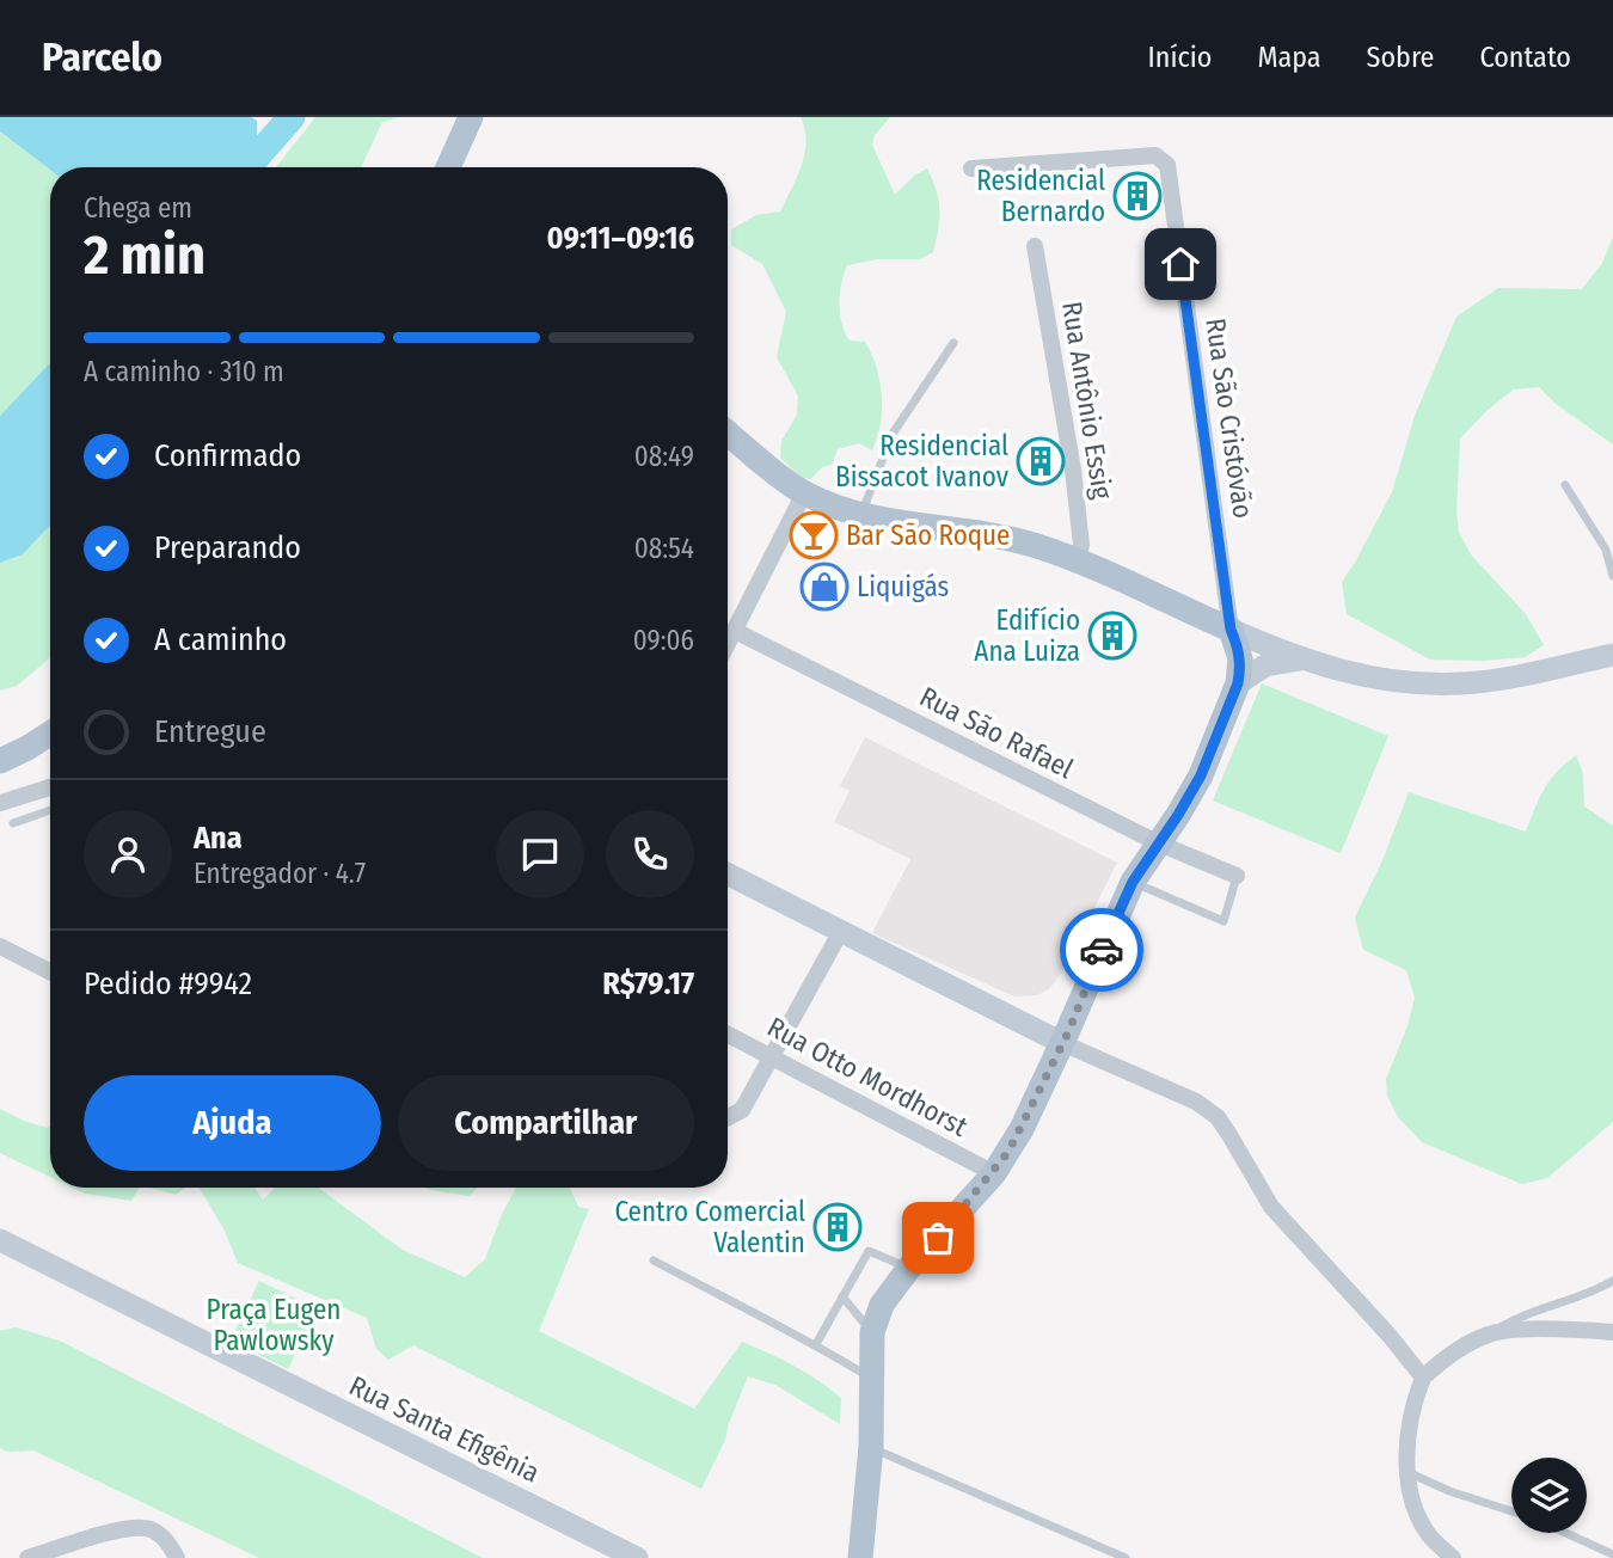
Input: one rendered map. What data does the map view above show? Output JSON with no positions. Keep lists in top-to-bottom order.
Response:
{
  "streets": {
    "street": [
      "Rua Antônio Essig",
      "Rua São Cristóvão",
      "Rua São Rafael",
      "Rua Otto Mordhorst",
      "Rua Santa Efigênia"
    ]
  },
  "parks": ["Praça Eugen Pawlowsky"],
  "places": {
    "building": [
      "Residencial Bernardo",
      "Residencial Bissacot Ivanov",
      "Edifício Ana Luiza",
      "Centro Comercial Valentin"
    ],
    "bar": ["Bar São Roque"],
    "shop": ["Liquigás"]
  },
  "page": {
    "header": "Parcelo",
    "nav": [
      "Início",
      "Mapa",
      "Sobre",
      "Contato"
    ],
    "heading": ["2 min", "Chega em", "09:11–09:16"],
    "panel": [
      "Ana",
      "Entregador · 4.7",
      "Pedido #9942",
      "R$79.17"
    ],
    "bar": "A caminho · 310 m",
    "list": [
      ["Confirmado", "08:49"],
      ["Preparando", "08:54"],
      ["A caminho", "09:06"],
      "Entregue"
    ],
    "buttons": ["Ajuda", "Compartilhar"]
  }
}
